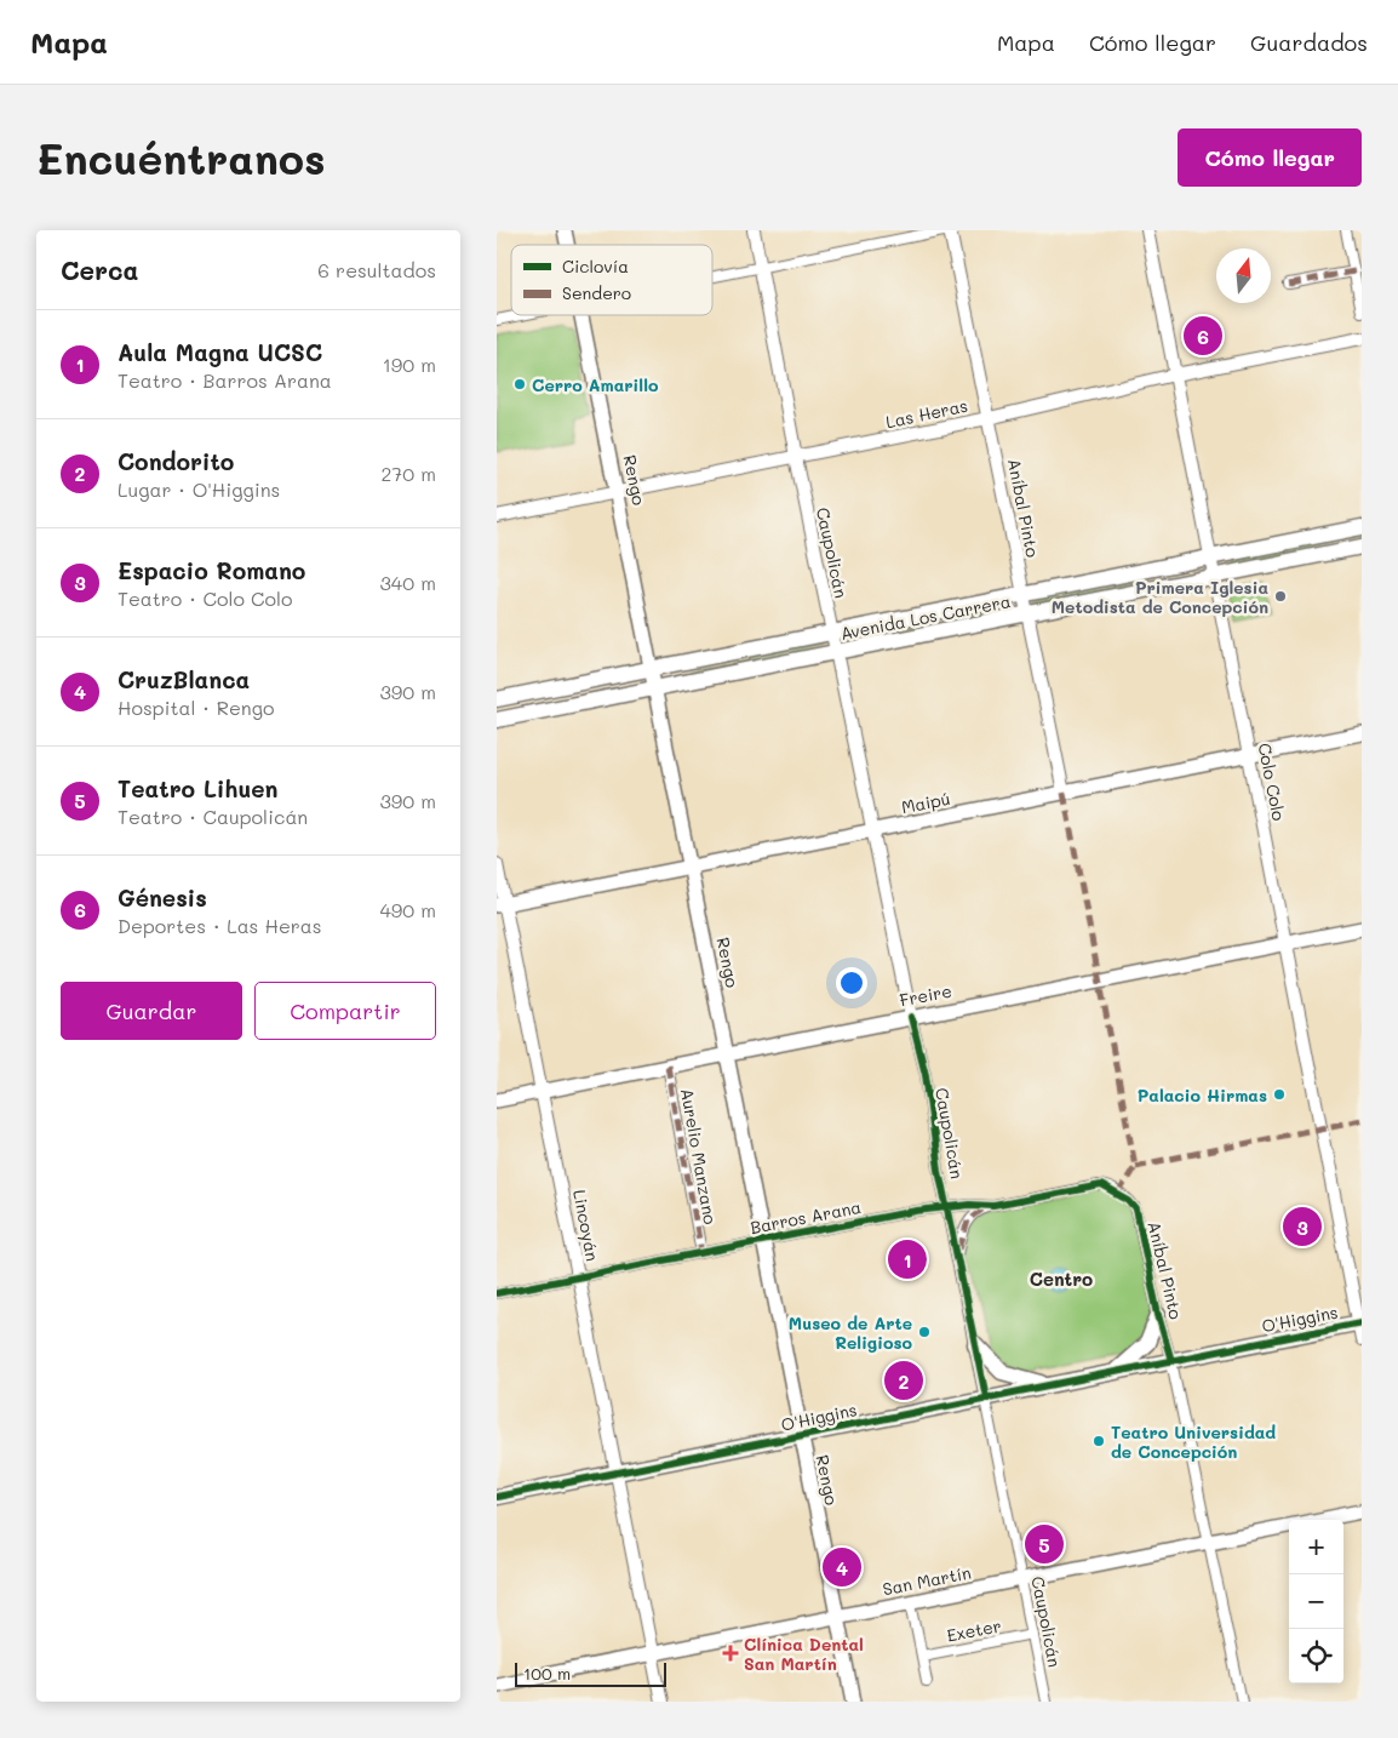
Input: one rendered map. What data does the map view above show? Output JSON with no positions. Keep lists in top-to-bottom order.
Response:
{
  "streets": {
    "main road": [
      "Rengo",
      "Avenida Los Carrera",
      "Maipú",
      "Freire",
      "O'Higgins",
      "San Martín"
    ],
    "street": [
      "Las Heras",
      "Aníbal Pinto",
      "Caupolicán",
      "Colo Colo",
      "Aurelio Manzano",
      "Barros Arana",
      "Lincoyán",
      "Exeter"
    ]
  },
  "crossings": [
    ["Las Heras", "Rengo"],
    ["Las Heras", "Aníbal Pinto"],
    ["Las Heras", "Caupolicán"],
    ["Las Heras", "Colo Colo"],
    ["Rengo", "Avenida Los Carrera"],
    ["Rengo", "Maipú"],
    ["Rengo", "Freire"],
    ["Rengo", "Barros Arana"],
    ["Rengo", "O'Higgins"],
    ["Rengo", "San Martín"],
    ["Aníbal Pinto", "Caupolicán"],
    ["Aníbal Pinto", "Avenida Los Carrera"],
    ["Aníbal Pinto", "Maipú"],
    ["Aníbal Pinto", "Barros Arana"],
    ["Aníbal Pinto", "O'Higgins"],
    ["Aníbal Pinto", "San Martín"],
    ["Caupolicán", "Avenida Los Carrera"],
    ["Caupolicán", "Maipú"],
    ["Caupolicán", "Freire"],
    ["Caupolicán", "Barros Arana"],
    ["Caupolicán", "O'Higgins"],
    ["Caupolicán", "San Martín"],
    ["Caupolicán", "Exeter"],
    ["Avenida Los Carrera", "Colo Colo"],
    ["Colo Colo", "Maipú"],
    ["Colo Colo", "Freire"],
    ["Colo Colo", "O'Higgins"],
    ["Maipú", "Lincoyán"],
    ["Freire", "Aurelio Manzano"],
    ["Freire", "Lincoyán"],
    ["Aurelio Manzano", "Barros Arana"],
    ["Barros Arana", "Lincoyán"],
    ["Barros Arana", "O'Higgins"],
    ["Lincoyán", "O'Higgins"],
    ["Lincoyán", "San Martín"]
  ],
  "districts": ["Centro"],
  "places": {
    "other": [
      "Cerro Amarillo",
      "Primera Iglesia Metodista de Concepción",
      "Palacio Hirmas",
      "Museo de Arte Religioso",
      "Teatro Universidad de Concepción"
    ],
    "health": ["Clínica Dental San Martín"]
  },
  "legend": ["Ciclovía", "Sendero"],
  "scale_bar": "100 m",
  "north": "top",
  "page": {
    "header": "Mapa",
    "nav": ["Mapa", "Cómo llegar", "Guardados"],
    "buttons": [
      "Cómo llegar",
      ["Guardar", "Compartir"]
    ],
    "title": "Encuéntranos",
    "heading": ["Cerca", "6 resultados"],
    "list": [
      {
        "mark": "1",
        "name": "Aula Magna UCSC",
        "note": "Teatro · Barros Arana",
        "value": "190 m"
      },
      {
        "mark": "2",
        "name": "Condorito",
        "note": "Lugar · O'Higgins",
        "value": "270 m"
      },
      {
        "mark": "3",
        "name": "Espacio Romano",
        "note": "Teatro · Colo Colo",
        "value": "340 m"
      },
      {
        "mark": "4",
        "name": "CruzBlanca",
        "note": "Hospital · Rengo",
        "value": "390 m"
      },
      {
        "mark": "5",
        "name": "Teatro Lihuen",
        "note": "Teatro · Caupolicán",
        "value": "390 m"
      },
      {
        "mark": "6",
        "name": "Génesis",
        "note": "Deportes · Las Heras",
        "value": "490 m"
      }
    ],
    "pins": [
      "6",
      "3",
      "1",
      "2",
      "5",
      "4"
    ],
    "map_buttons": ["+", "−"],
    "scale": "100 m"
  }
}
